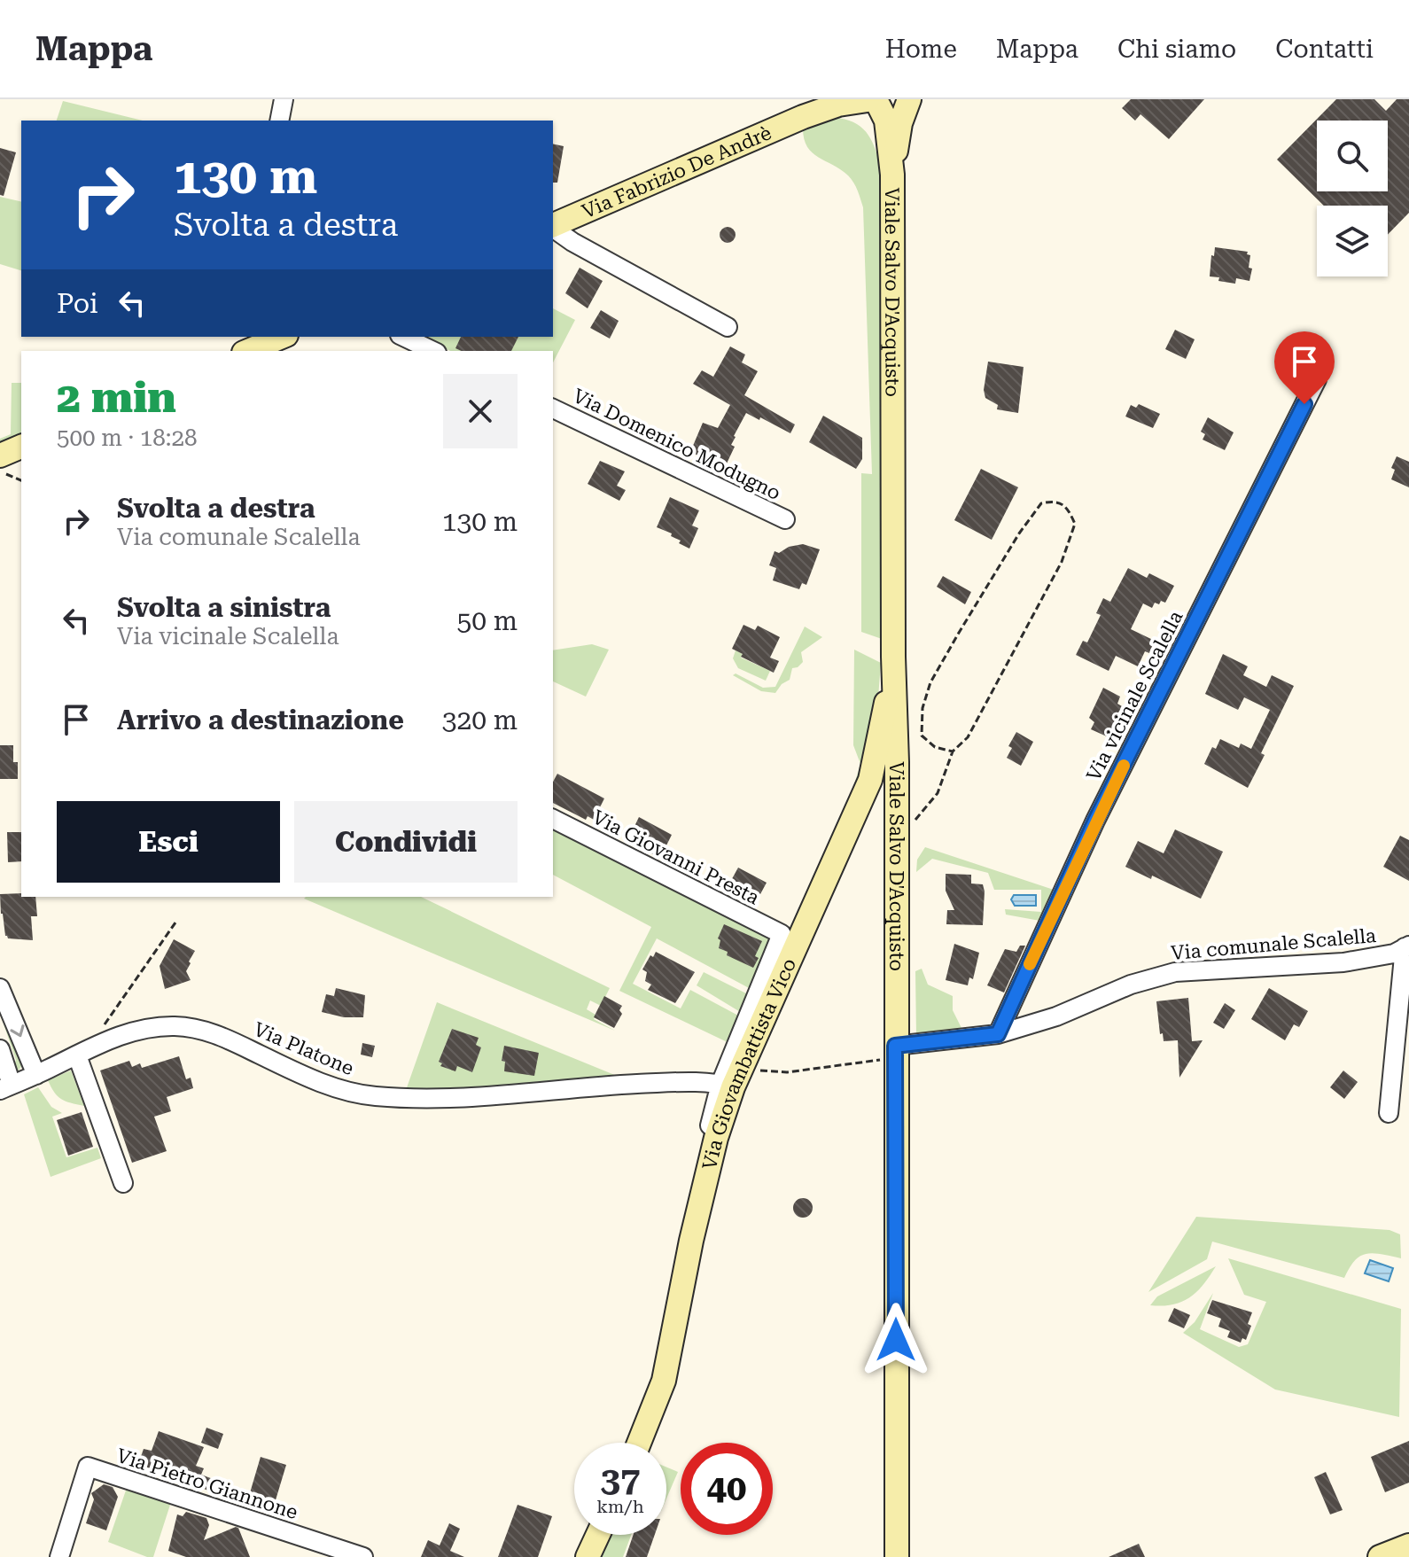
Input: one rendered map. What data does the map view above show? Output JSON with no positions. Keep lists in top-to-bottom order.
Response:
{
  "streets": {
    "street": [
      "Via Fabrizio De Andrè",
      "Viale Salvo D'Acquisto",
      "Via Domenico Modugno",
      "Via vicinale Scalella",
      "Via Giovanni Presta",
      "Via comunale Scalella",
      "Via Platone",
      "Via Giovambattista Vico",
      "Via Pietro Giannone"
    ]
  },
  "crossings": [
    ["Via Fabrizio De Andrè", "Viale Salvo D'Acquisto"],
    ["Viale Salvo D'Acquisto", "Via comunale Scalella"],
    ["Viale Salvo D'Acquisto", "Via Giovambattista Vico"],
    ["Via vicinale Scalella", "Via comunale Scalella"],
    ["Via Giovanni Presta", "Via Platone"],
    ["Via Giovanni Presta", "Via Giovambattista Vico"],
    ["Via Platone", "Via Giovambattista Vico"]
  ],
  "page": {
    "header": "Mappa",
    "nav": [
      "Home",
      "Mappa",
      "Chi siamo",
      "Contatti"
    ],
    "turn": ["130 m", "Svolta a destra"],
    "then": "Poi",
    "heading": ["2 min", "500 m · 18:28"],
    "list": [
      {
        "name": "Svolta a destra",
        "note": "Via comunale Scalella",
        "value": "130 m"
      },
      {
        "name": "Svolta a sinistra",
        "note": "Via vicinale Scalella",
        "value": "50 m"
      },
      {
        "name": "Arrivo a destinazione",
        "value": "320 m"
      }
    ],
    "buttons": ["Esci", "Condividi"],
    "speed": "37 km/h",
    "limit": "40"
  }
}
